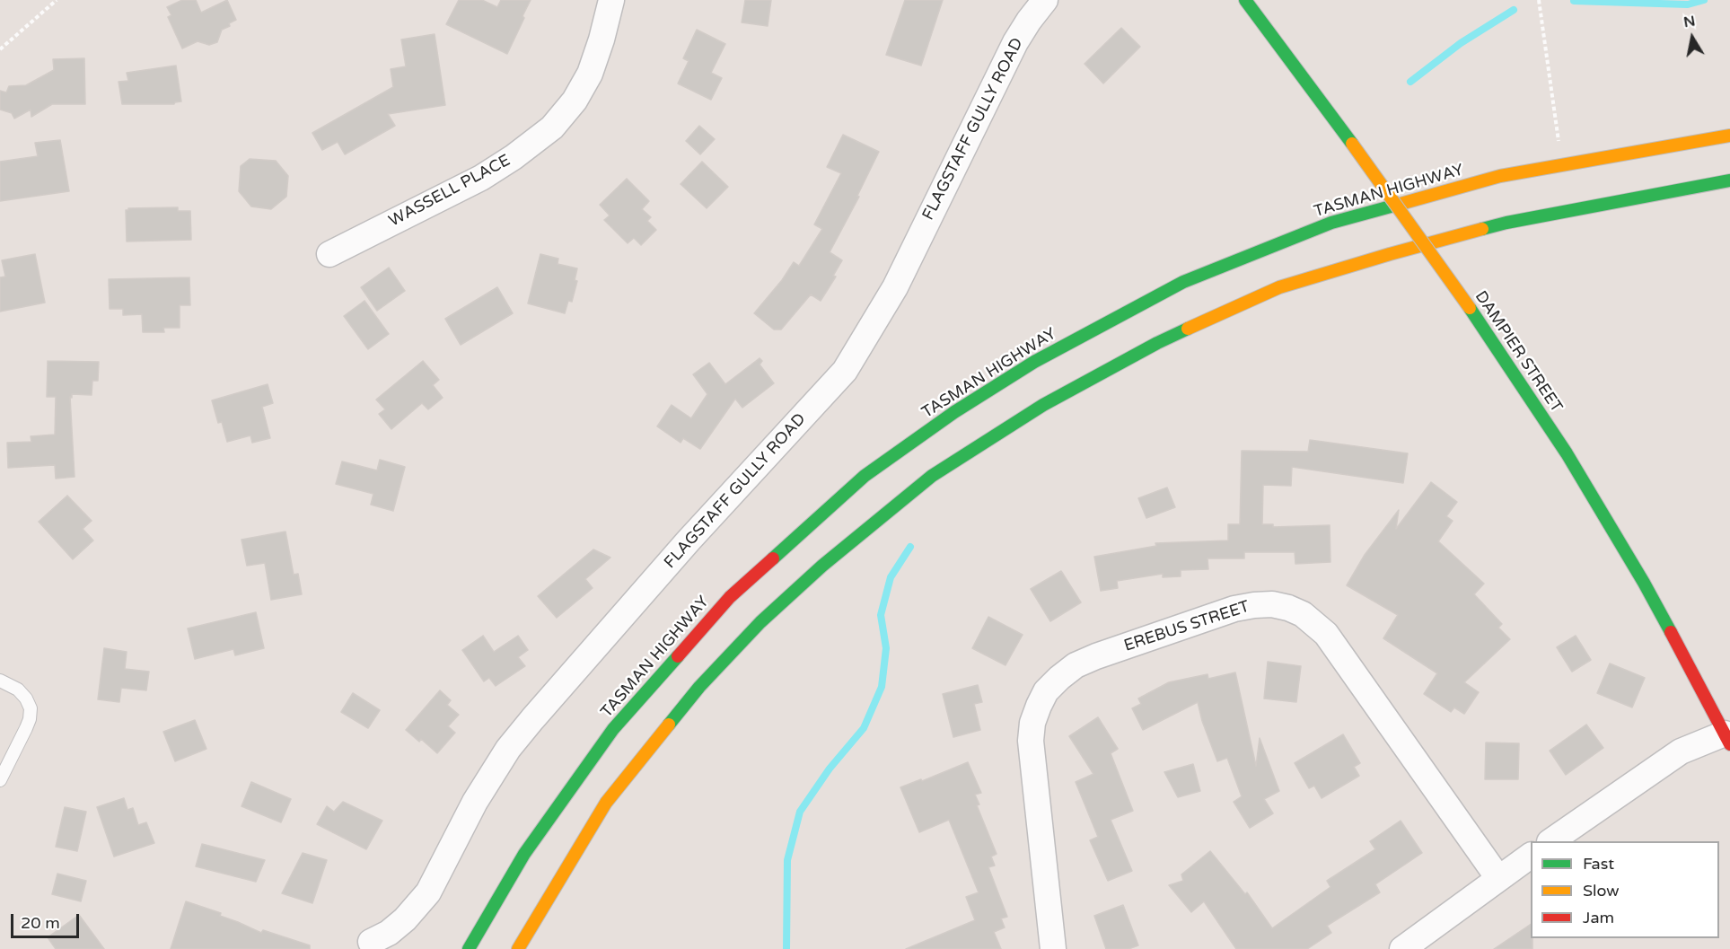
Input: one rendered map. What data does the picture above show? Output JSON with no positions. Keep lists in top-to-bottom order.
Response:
{
  "streets": {
    "main road": ["TASMAN HIGHWAY", "DAMPIER STREET"],
    "street": ["FLAGSTAFF GULLY ROAD", "WASSELL PLACE", "EREBUS STREET"]
  },
  "legend": ["Fast", "Slow", "Jam"],
  "scale_bar": "20 m",
  "north": "top"
}
